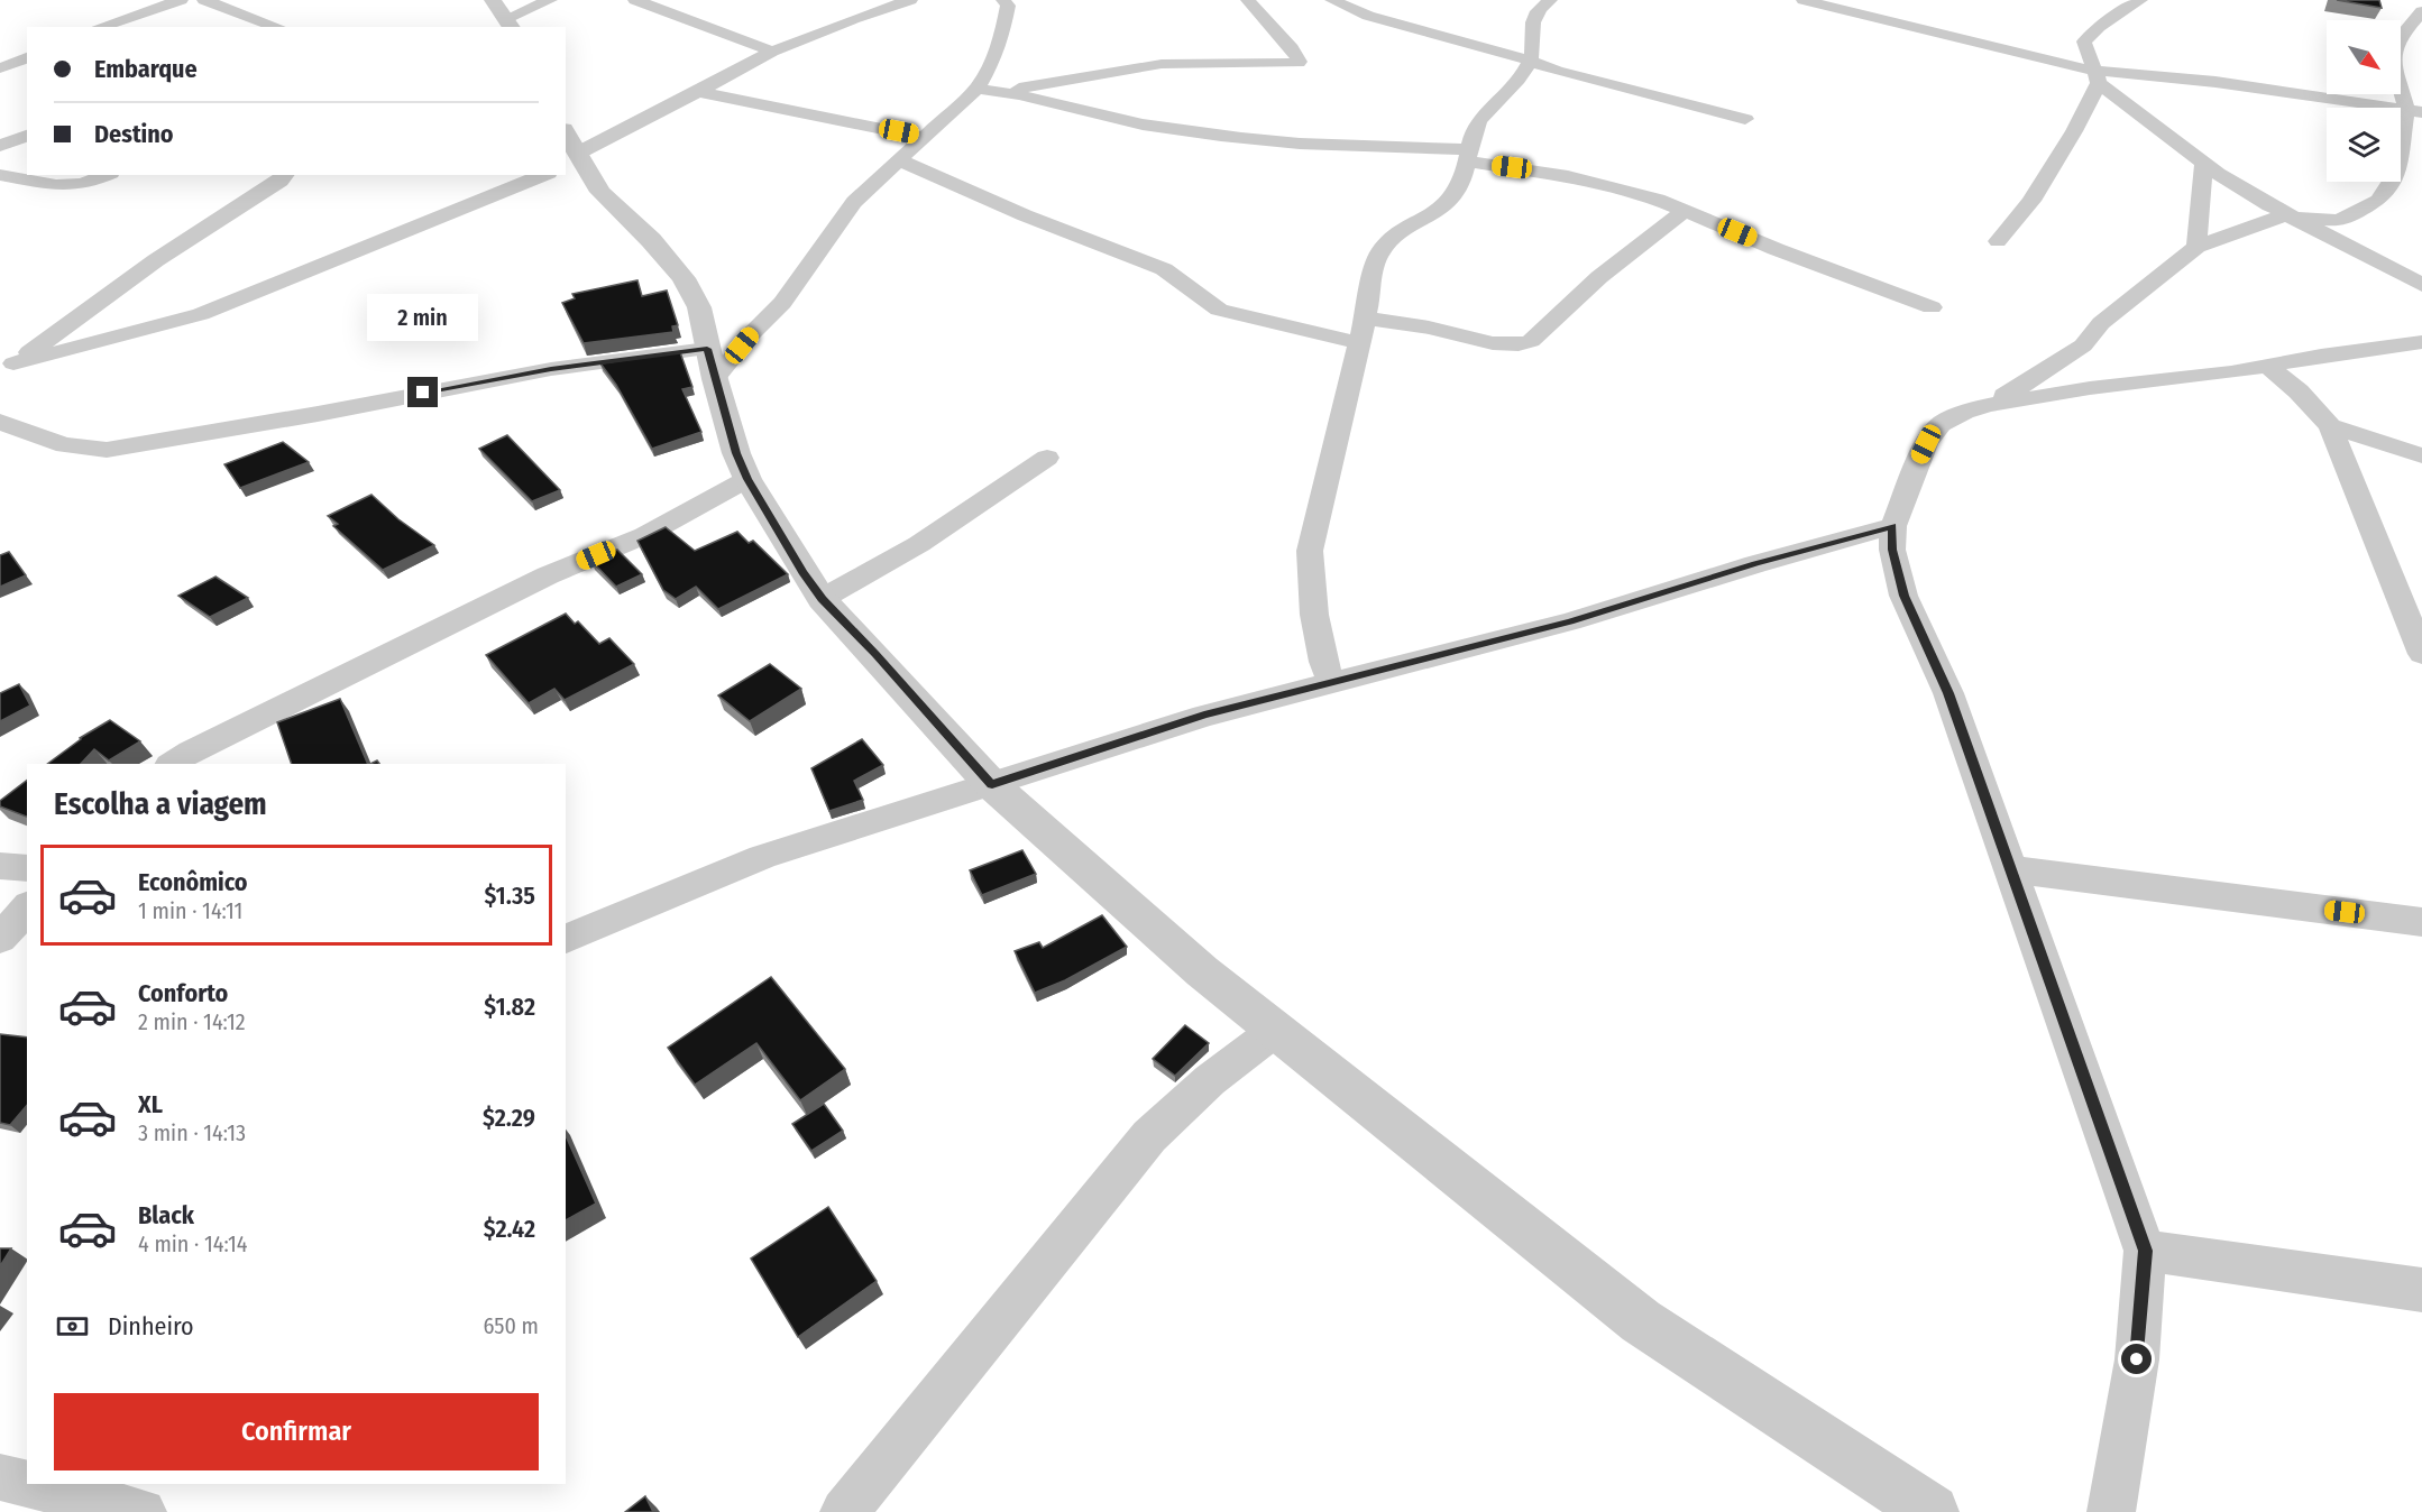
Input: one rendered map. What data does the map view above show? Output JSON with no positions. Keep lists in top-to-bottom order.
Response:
{
  "north": "bottom right",
  "page": {
    "banner": ["Embarque", "Destino"],
    "bubble": "2 min",
    "heading": "Escolha a viagem",
    "list": [
      {
        "name": "Econômico",
        "note": "1 min · 14:11",
        "value": "$1.35"
      },
      {
        "name": "Conforto",
        "note": "2 min · 14:12",
        "value": "$1.82"
      },
      {
        "name": "XL",
        "note": "3 min · 14:13",
        "value": "$2.29"
      },
      {
        "name": "Black",
        "note": "4 min · 14:14",
        "value": "$2.42"
      }
    ],
    "pay": ["Dinheiro", "650 m"],
    "buttons": "Confirmar"
  }
}
